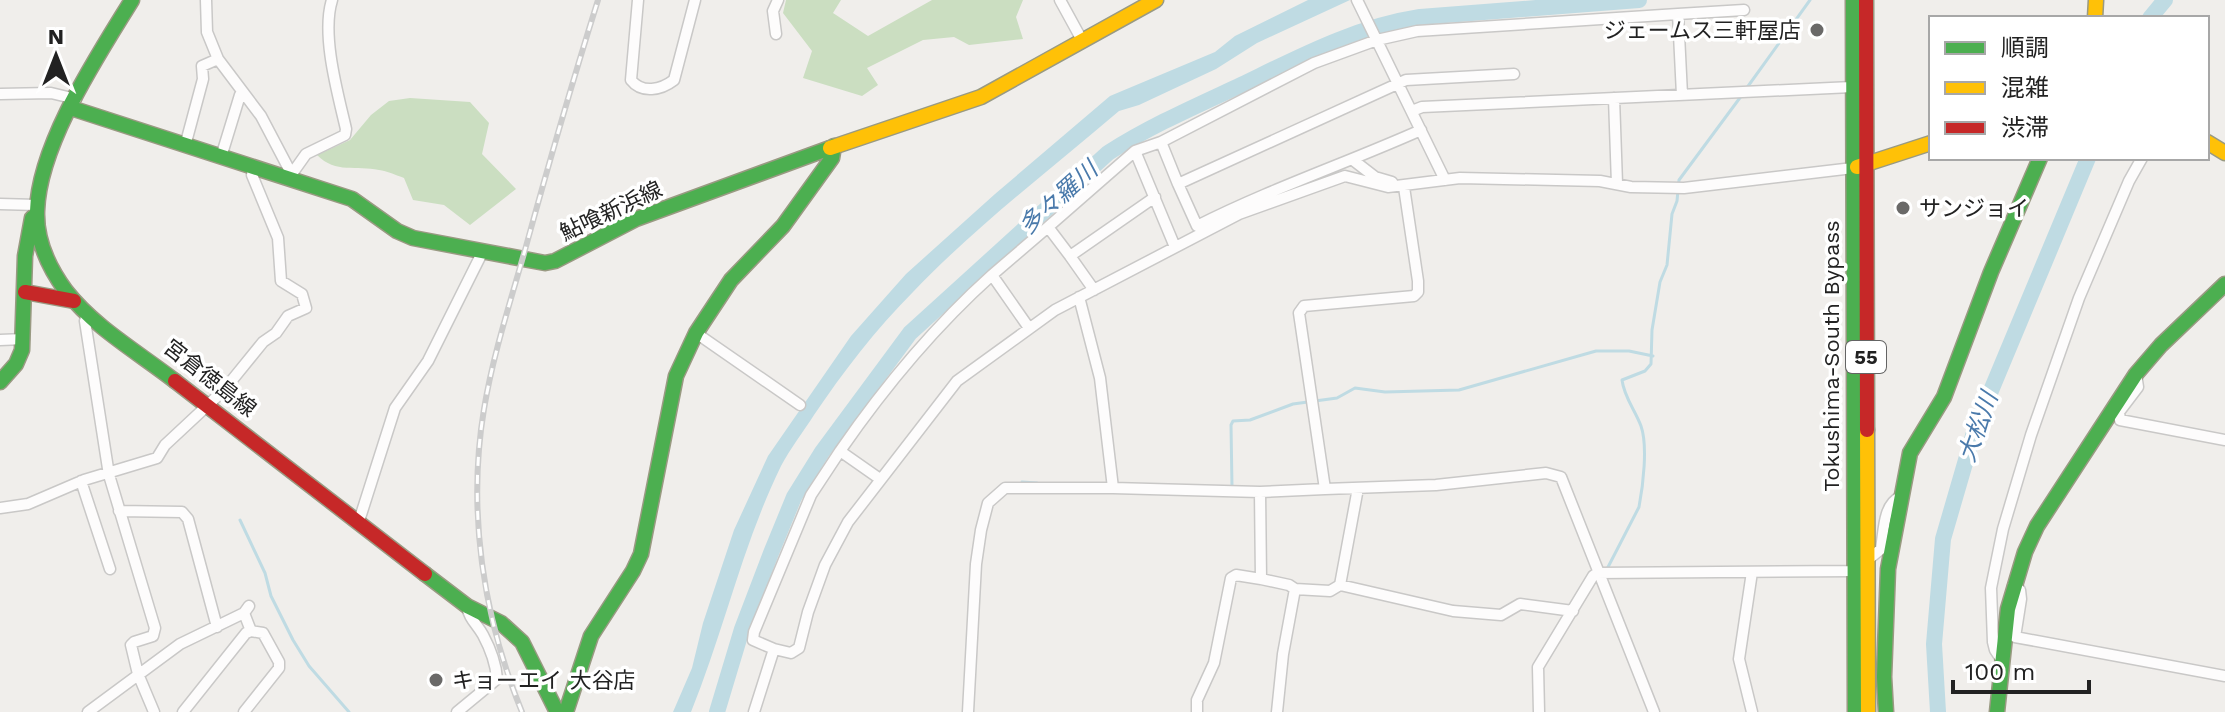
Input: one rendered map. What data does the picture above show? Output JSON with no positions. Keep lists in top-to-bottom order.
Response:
{
  "streets": {
    "main road": [
      "鮎喰新浜線",
      "Tokushima-South Bypass",
      "55",
      "宮倉徳島線"
    ]
  },
  "crossings": [
    ["鮎喰新浜線", "宮倉徳島線"]
  ],
  "water": ["多々羅川", "大松川"],
  "places": ["ジェームス三軒屋店", "サンジョイ", "キョーエイ 大谷店"],
  "legend": ["順調", "混雑", "渋滞"],
  "scale_bar": "100 m",
  "north": "top"
}
